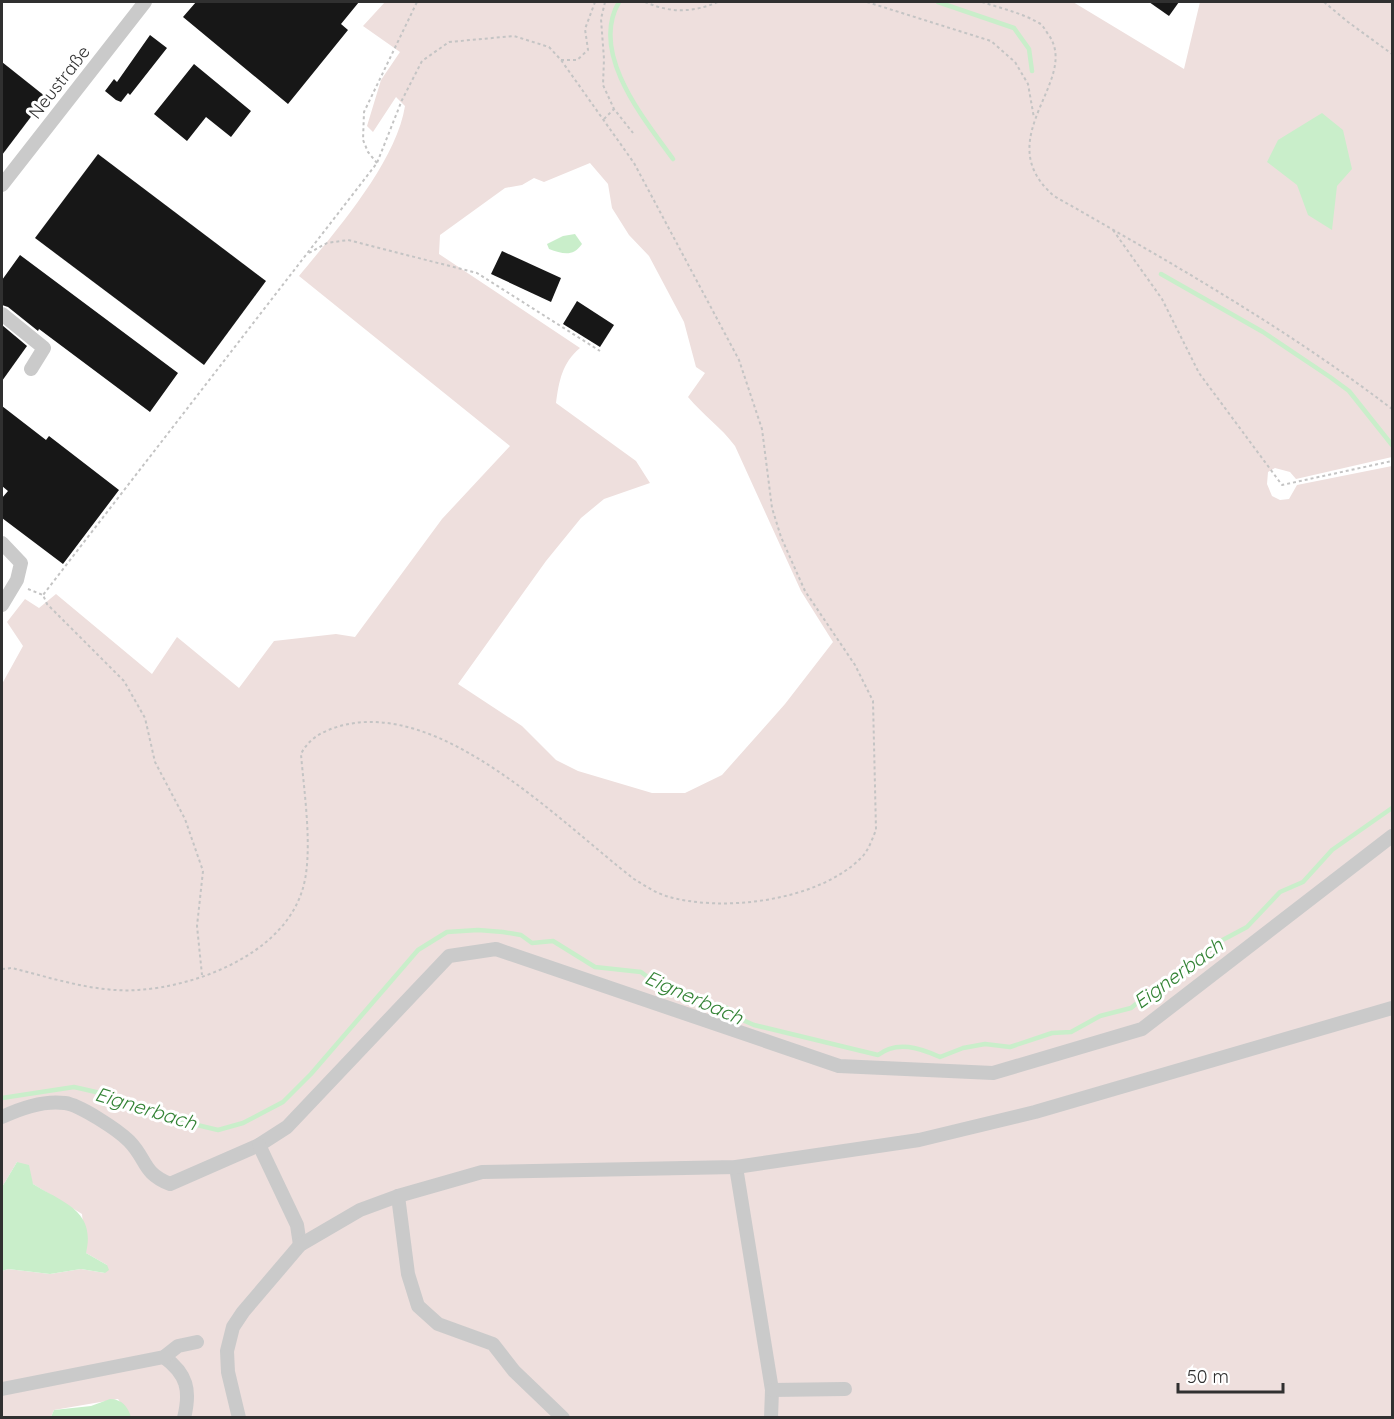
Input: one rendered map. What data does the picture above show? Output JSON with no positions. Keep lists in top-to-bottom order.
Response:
{
  "streets": {
    "street": ["Neustraße"]
  },
  "water": ["Eignerbach"],
  "scale_bar": "50 m"
}
